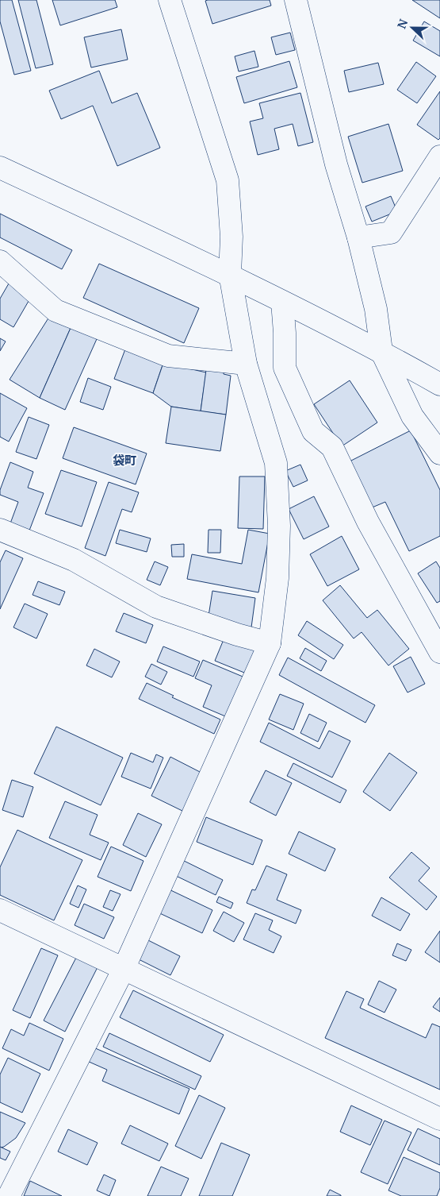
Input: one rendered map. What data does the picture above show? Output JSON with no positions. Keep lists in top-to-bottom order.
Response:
{
  "districts": ["袋町"],
  "north": "left"
}
